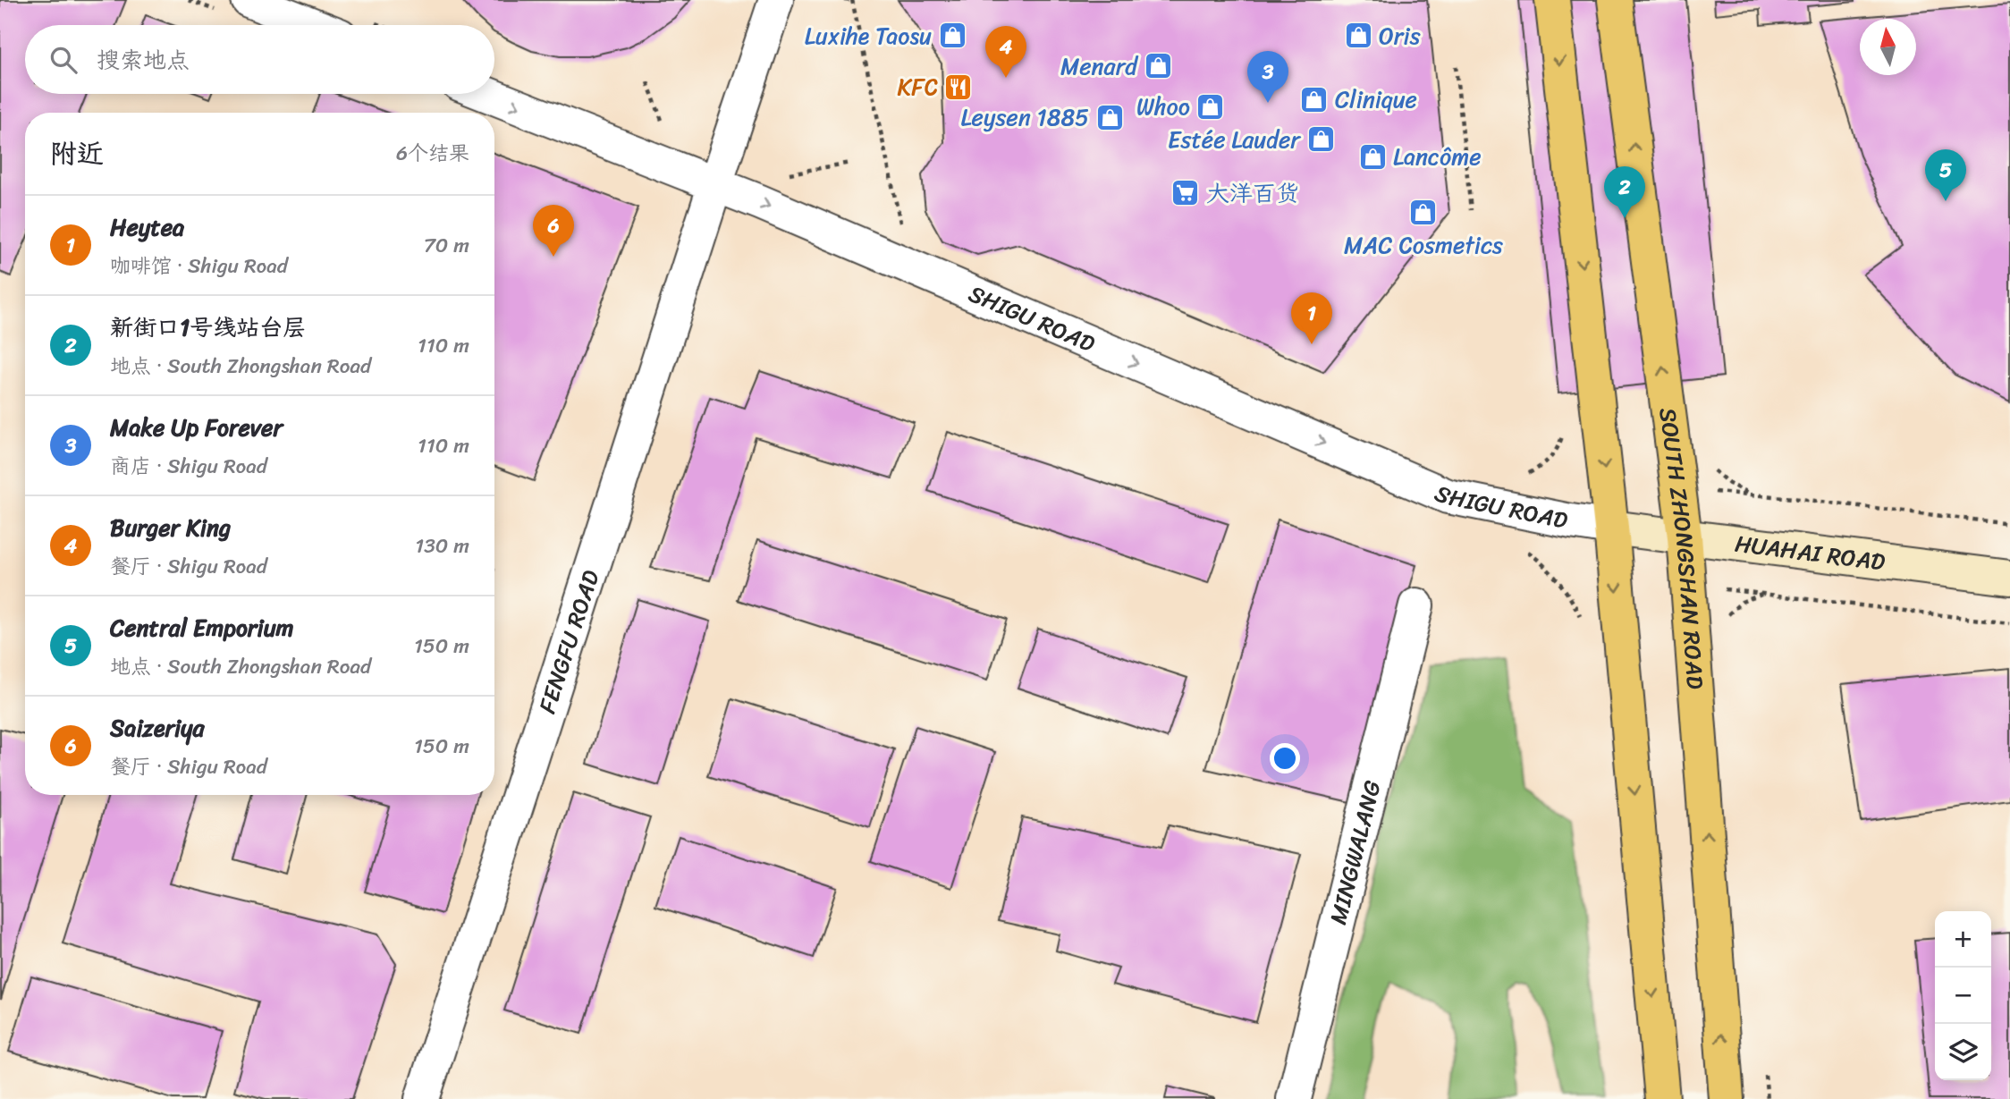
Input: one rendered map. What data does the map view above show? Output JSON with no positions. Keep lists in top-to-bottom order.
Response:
{
  "streets": {
    "main road": ["SOUTH ZHONGSHAN ROAD", "HUAHAI ROAD"],
    "street": ["SHIGU ROAD", "FENGFU ROAD", "MINGWALANG"]
  },
  "crossings": [
    ["SHIGU ROAD", "HUAHAI ROAD"],
    ["SHIGU ROAD", "FENGFU ROAD"],
    ["SOUTH ZHONGSHAN ROAD", "HUAHAI ROAD"]
  ],
  "one_way": ["SHIGU ROAD"],
  "places": {
    "shop": [
      "Luxihe Taosu",
      "Oris",
      "Menard",
      "Clinique",
      "Whoo",
      "Leysen 1885",
      "Estée Lauder",
      "Lancôme",
      "MAC Cosmetics"
    ],
    "restaurant": ["KFC"],
    "supermarket": ["大洋百货"]
  },
  "north": "top",
  "page": {
    "search": "搜索地点",
    "pins": [
      "4",
      "3",
      "5",
      "2",
      "6",
      "1"
    ],
    "heading": ["附近", "6个结果"],
    "list": [
      {
        "mark": "1",
        "name": "Heytea",
        "note": "咖啡馆 · Shigu Road",
        "value": "70 m"
      },
      {
        "mark": "2",
        "name": "新街口1号线站台层",
        "note": "地点 · South Zhongshan Road",
        "value": "110 m"
      },
      {
        "mark": "3",
        "name": "Make Up Forever",
        "note": "商店 · Shigu Road",
        "value": "110 m"
      },
      {
        "mark": "4",
        "name": "Burger King",
        "note": "餐厅 · Shigu Road",
        "value": "130 m"
      },
      {
        "mark": "5",
        "name": "Central Emporium",
        "note": "地点 · South Zhongshan Road",
        "value": "150 m"
      },
      {
        "mark": "6",
        "name": "Saizeriya",
        "note": "餐厅 · Shigu Road",
        "value": "150 m"
      }
    ],
    "map_buttons": ["+", "−"]
  }
}
